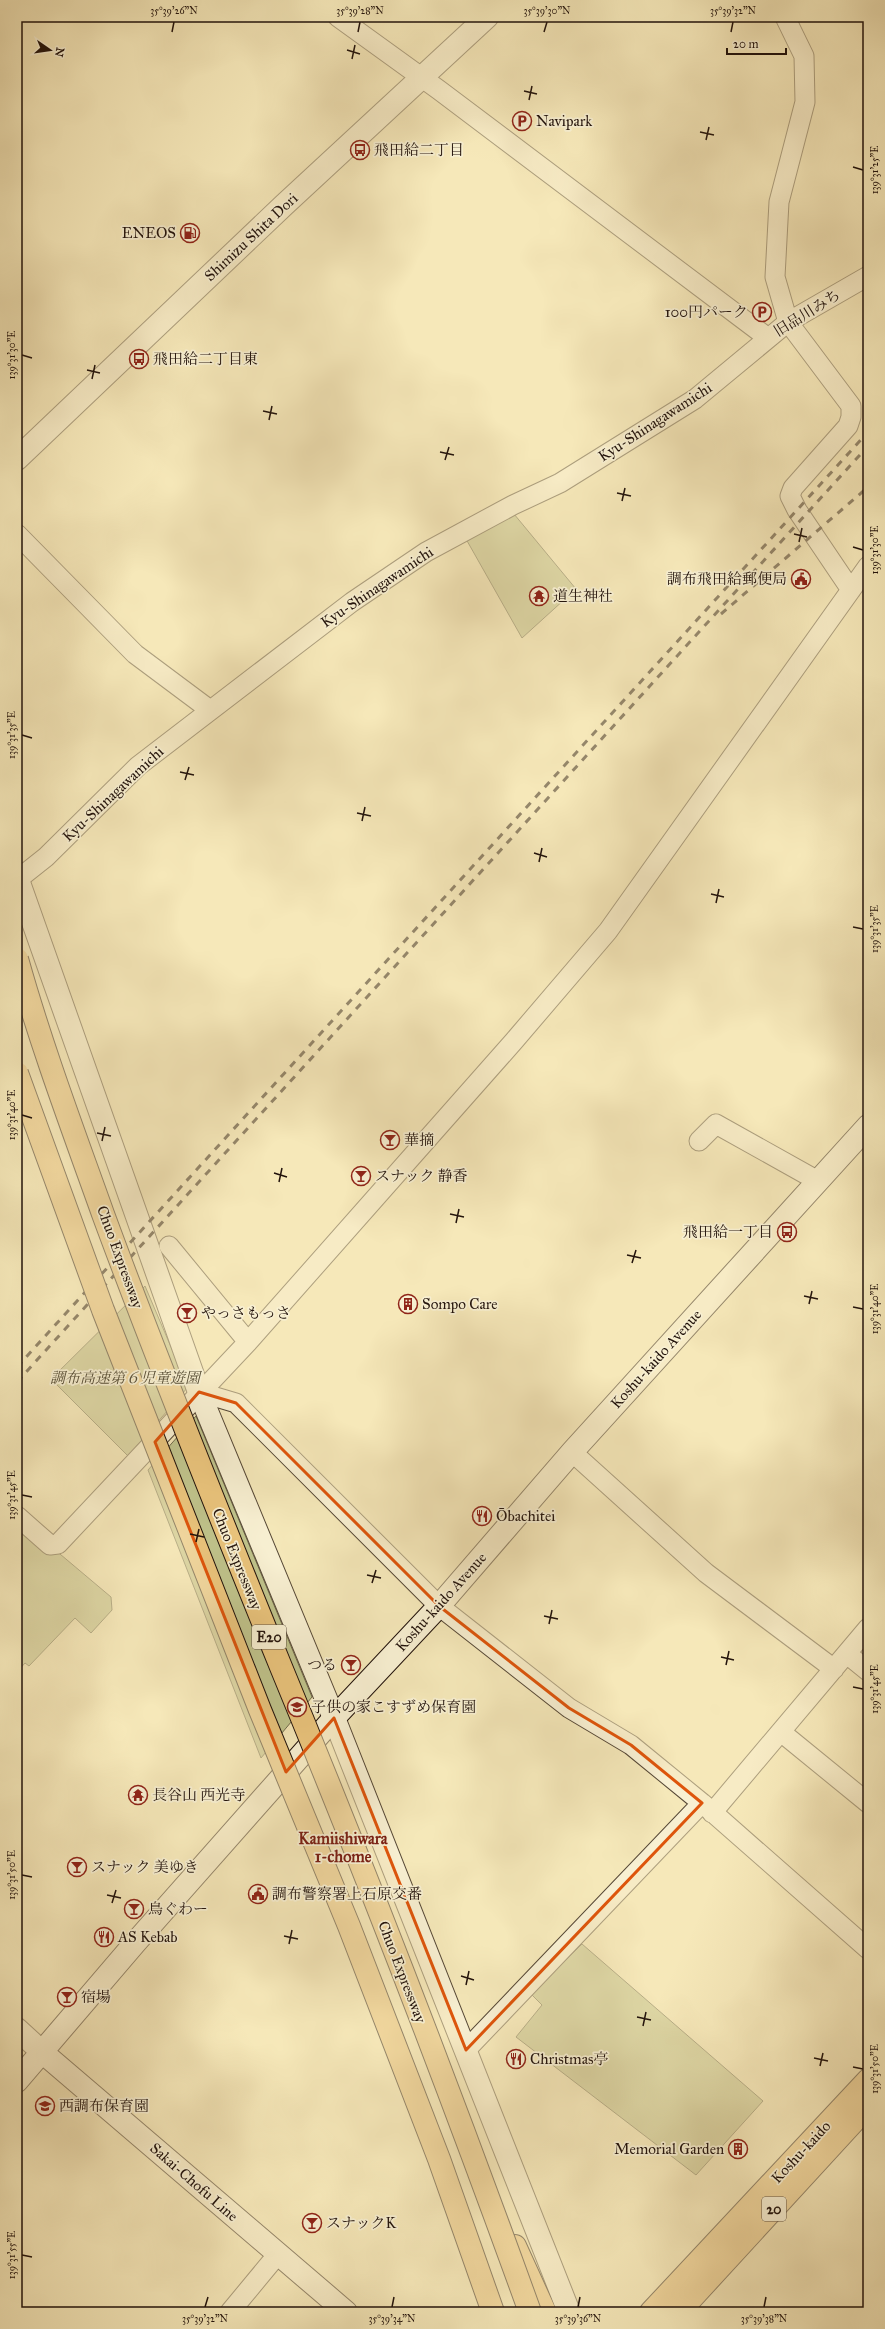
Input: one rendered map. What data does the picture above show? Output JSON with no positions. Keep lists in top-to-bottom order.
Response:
{
  "streets": {
    "highway": [
      "Chuo Expressway",
      "E20",
      "Koshu-kaido",
      "20"
    ],
    "street": [
      "Shimizu Shita Dori",
      "旧品川みち",
      "Kyu-Shinagawamichi",
      "Koshu-kaido Avenue",
      "Sakai-Chofu Line"
    ]
  },
  "crossings": [
    ["旧品川みち", "Kyu-Shinagawamichi"],
    ["Koshu-kaido Avenue", "Sakai-Chofu Line"]
  ],
  "districts": ["Kamiishiwara 1-chome"],
  "parks": ["調布高速第６児童遊園"],
  "places": {
    "parking": ["Navipark", "100円パーク"],
    "bus stop": ["飛田給二丁目", "飛田給二丁目東", "飛田給一丁目"],
    "fuel station": ["ENEOS"],
    "public building": ["調布飛田給郵便局", "調布警察署上石原交番"],
    "temple": ["道生神社", "長谷山 西光寺"],
    "bar": [
      "華摘",
      "スナック 静香",
      "やっさもっさ",
      "つる",
      "スナック 美ゆき",
      "鳥ぐわー",
      "宿場",
      "スナックK"
    ],
    "building": ["Sompo Care", "Memorial Garden"],
    "restaurant": ["Ōbachitei", "AS Kebab", "Christmas亭"],
    "school or university": ["子供の家こすずめ保育園", "西調布保育園"]
  },
  "scale_bar": "20 m",
  "north": "right",
  "coordinates": [
    "35°39'26\"N",
    "35°39'28\"N",
    "35°39'30\"N",
    "35°39'32\"N",
    "139°31'25\"E",
    "139°31'30\"E",
    "139°31'35\"E",
    "139°31'40\"E",
    "139°31'45\"E",
    "139°31'50\"E",
    "139°31'55\"E",
    "35°39'34\"N",
    "35°39'36\"N",
    "35°39'38\"N"
  ]
}
